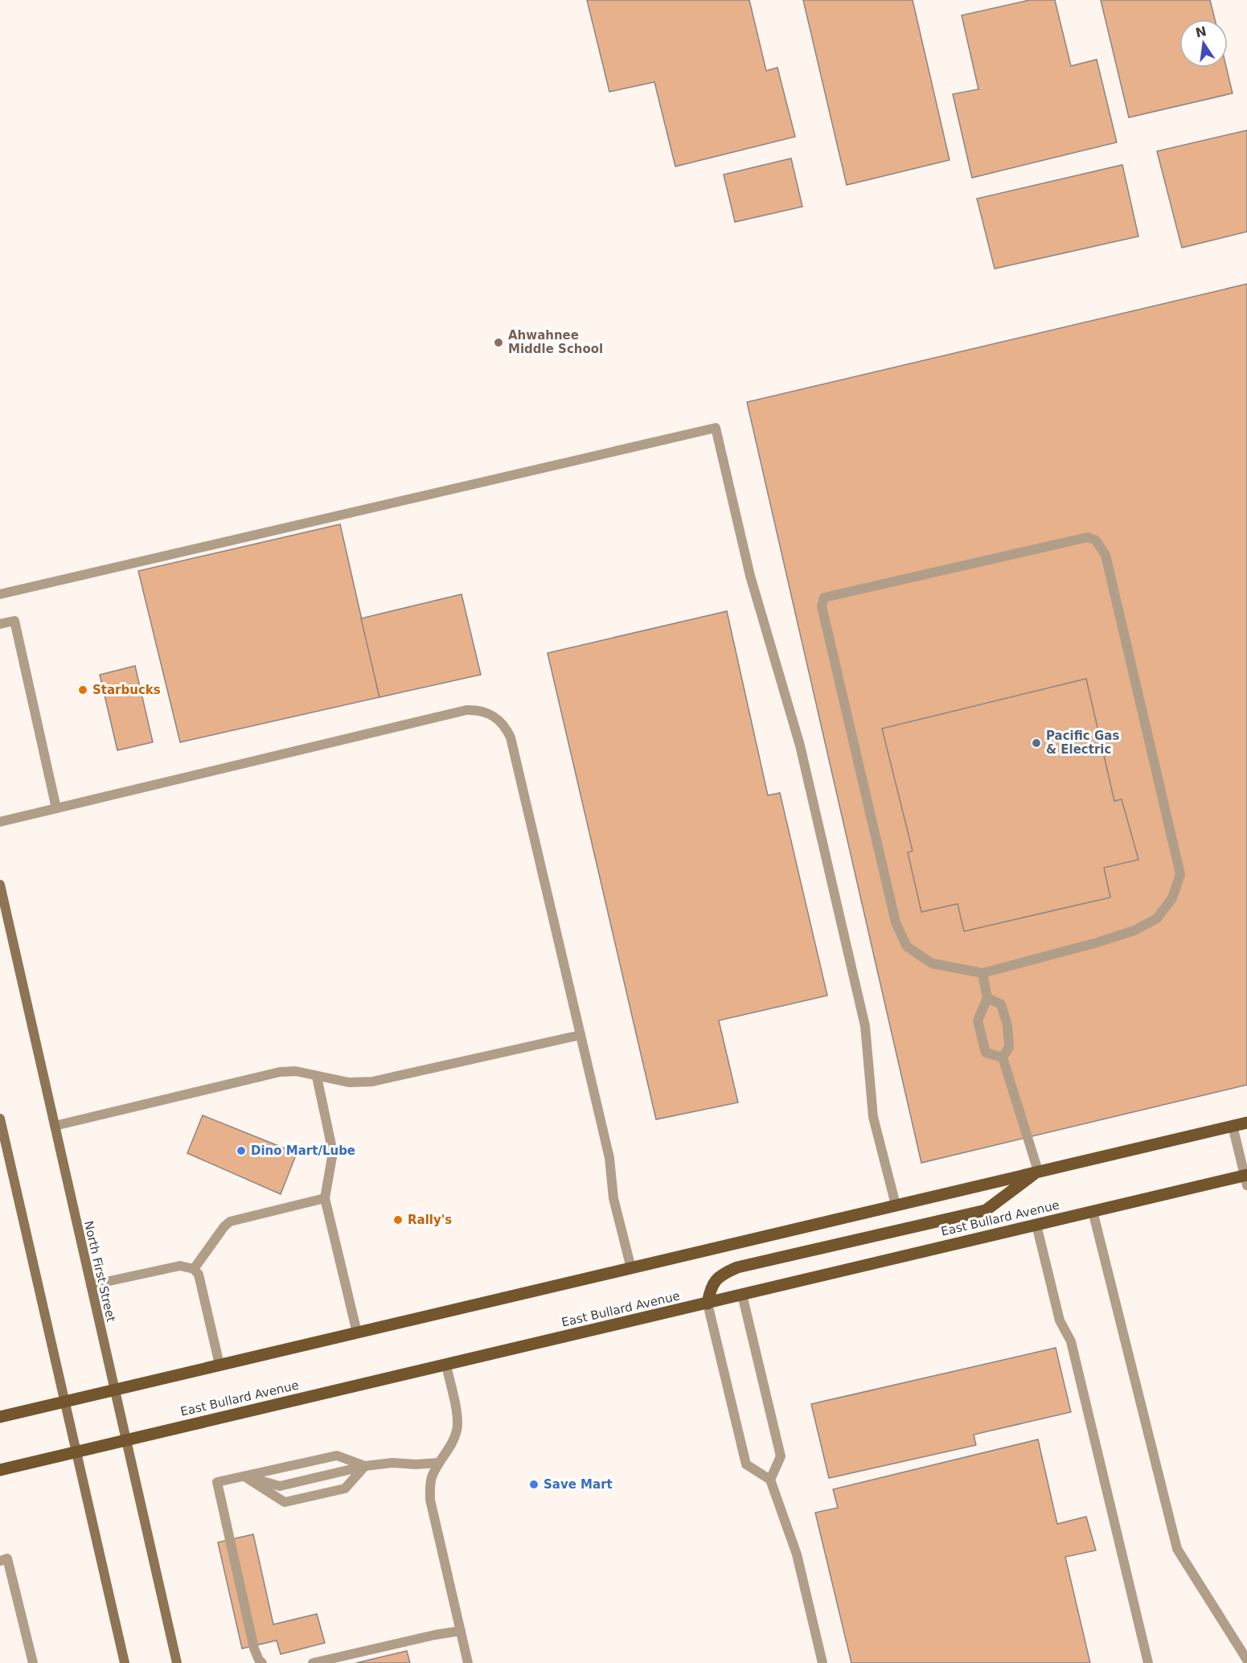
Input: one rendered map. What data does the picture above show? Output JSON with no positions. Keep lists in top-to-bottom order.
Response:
{
  "streets": {
    "main road": ["East Bullard Avenue", "North First Street"]
  },
  "crossings": [
    ["East Bullard Avenue", "North First Street"]
  ],
  "places": [
    "Ahwahnee Middle School",
    "Starbucks",
    "Pacific Gas & Electric",
    "Dino Mart/Lube",
    "Rally's",
    "Save Mart"
  ],
  "north": "top"
}
